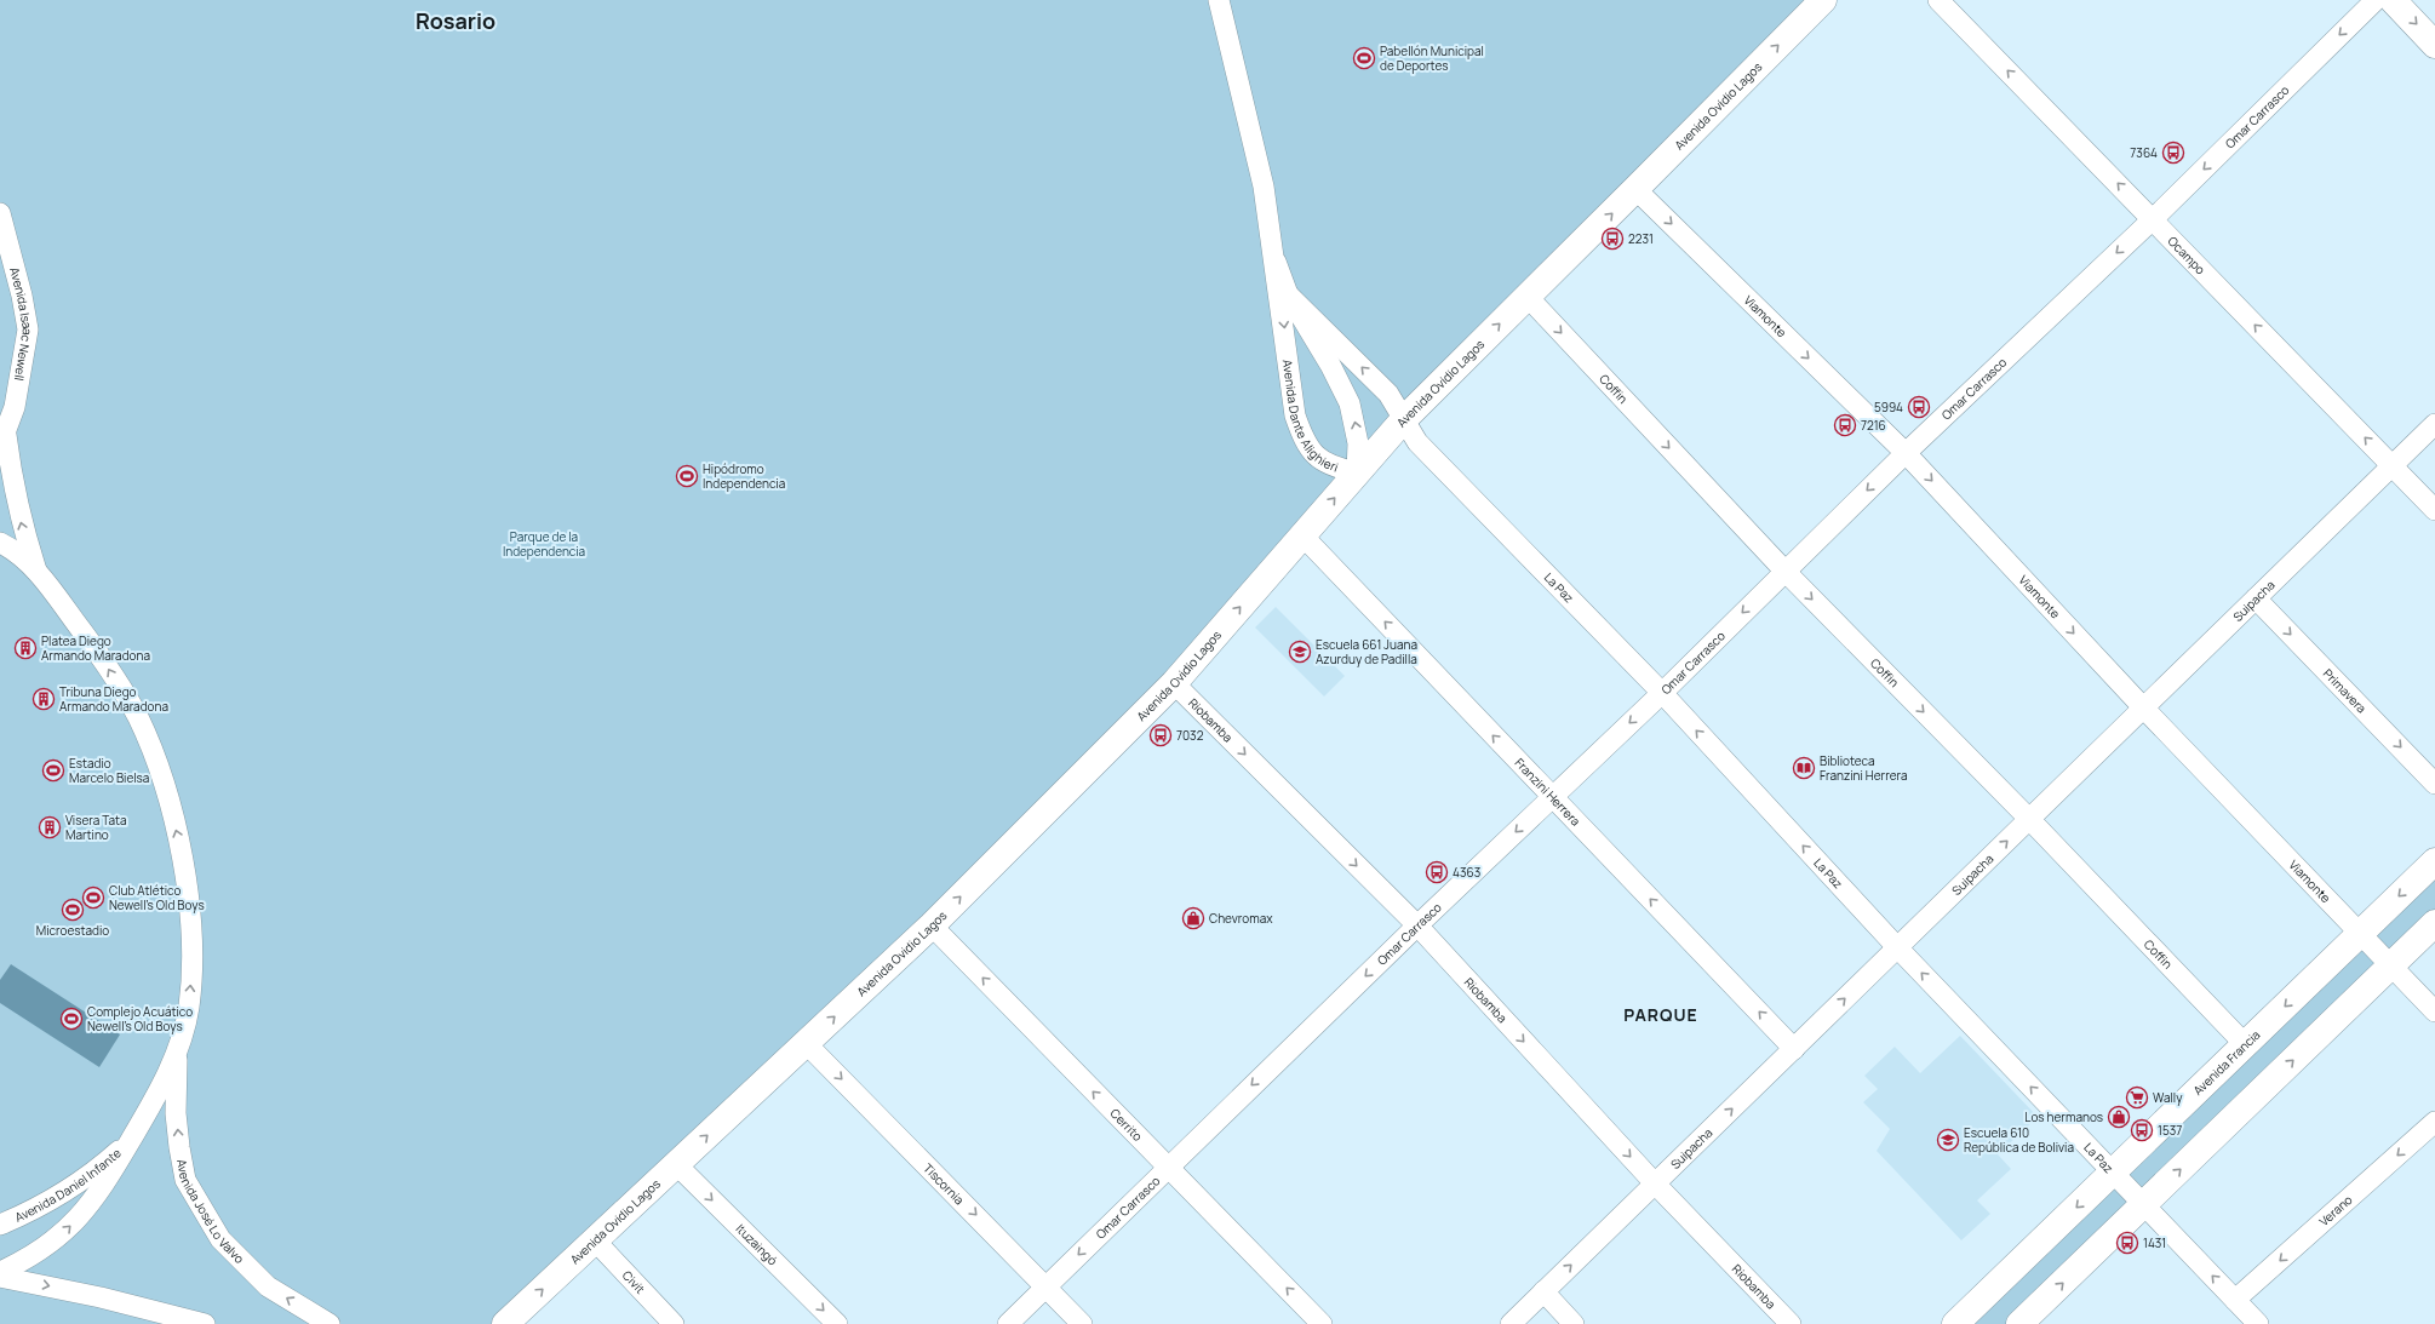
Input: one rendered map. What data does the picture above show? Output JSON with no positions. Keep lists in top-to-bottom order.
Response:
{
  "streets": {
    "main road": ["Avenida Ovidio Lagos", "Avenida Francia"],
    "street": [
      "Omar Carrasco",
      "Ocampo",
      "Viamonte",
      "Avenida Isaac Newell",
      "Coffin",
      "Avenida Dante Alighieri",
      "La Paz",
      "Suipacha",
      "Primavera",
      "Riobamba",
      "Franzini Herrera",
      "Cerrito",
      "Avenida Daniel Infante",
      "Tiscornia",
      "Avenida José Lo Valvo",
      "Verano",
      "Ituzaingó",
      "Civit"
    ]
  },
  "crossings": [
    ["Avenida Ovidio Lagos", "Viamonte"],
    ["Avenida Ovidio Lagos", "Coffin"],
    ["Avenida Ovidio Lagos", "Avenida Dante Alighieri"],
    ["Avenida Ovidio Lagos", "La Paz"],
    ["Avenida Ovidio Lagos", "Riobamba"],
    ["Avenida Ovidio Lagos", "Franzini Herrera"],
    ["Avenida Ovidio Lagos", "Cerrito"],
    ["Avenida Ovidio Lagos", "Tiscornia"],
    ["Avenida Ovidio Lagos", "Ituzaingó"],
    ["Avenida Ovidio Lagos", "Civit"],
    ["Omar Carrasco", "Ocampo"],
    ["Omar Carrasco", "Viamonte"],
    ["Omar Carrasco", "Coffin"],
    ["Omar Carrasco", "La Paz"],
    ["Omar Carrasco", "Riobamba"],
    ["Omar Carrasco", "Franzini Herrera"],
    ["Omar Carrasco", "Cerrito"],
    ["Omar Carrasco", "Tiscornia"],
    ["Ocampo", "Suipacha"],
    ["Viamonte", "Suipacha"],
    ["Viamonte", "Avenida Francia"],
    ["Avenida Isaac Newell", "Avenida Daniel Infante"],
    ["Coffin", "Suipacha"],
    ["Coffin", "Avenida Francia"],
    ["Avenida Dante Alighieri", "La Paz"],
    ["La Paz", "Suipacha"],
    ["La Paz", "Avenida Francia"],
    ["La Paz", "Verano"],
    ["Suipacha", "Primavera"],
    ["Suipacha", "Riobamba"],
    ["Suipacha", "Franzini Herrera"],
    ["Avenida Daniel Infante", "Avenida José Lo Valvo"]
  ],
  "one_way": [
    "Avenida Ovidio Lagos",
    "Omar Carrasco",
    "Ocampo",
    "Viamonte",
    "Avenida Isaac Newell",
    "Coffin",
    "La Paz",
    "Suipacha",
    "Primavera",
    "Riobamba",
    "Franzini Herrera",
    "Cerrito",
    "Avenida Daniel Infante",
    "Tiscornia",
    "Avenida José Lo Valvo",
    "Verano",
    "Ituzaingó"
  ],
  "districts": ["Rosario", "PARQUE"],
  "parks": ["Parque de la Independencia"],
  "places": {
    "sports": [
      "Pabellón Municipal de Deportes",
      "Hipódromo Independencia",
      "Estadio Marcelo Bielsa",
      "Club Atlético Newell's Old Boys",
      "Microestadio",
      "Complejo Acuático Newell's Old Boys"
    ],
    "bus stop": [
      "7364",
      "2231",
      "5994",
      "7216",
      "7032",
      "4363",
      "1537",
      "1431"
    ],
    "building": ["Platea Diego Armando Maradona", "Tribuna Diego Armando Maradona", "Visera Tata Martino"],
    "school or university": ["Escuela 661 Juana Azurduy de Padilla", "Escuela 610 República de Bolivia"],
    "library": ["Biblioteca Franzini Herrera"],
    "shop": ["Chevromax", "Los hermanos"],
    "supermarket": ["Wally"]
  }
}
